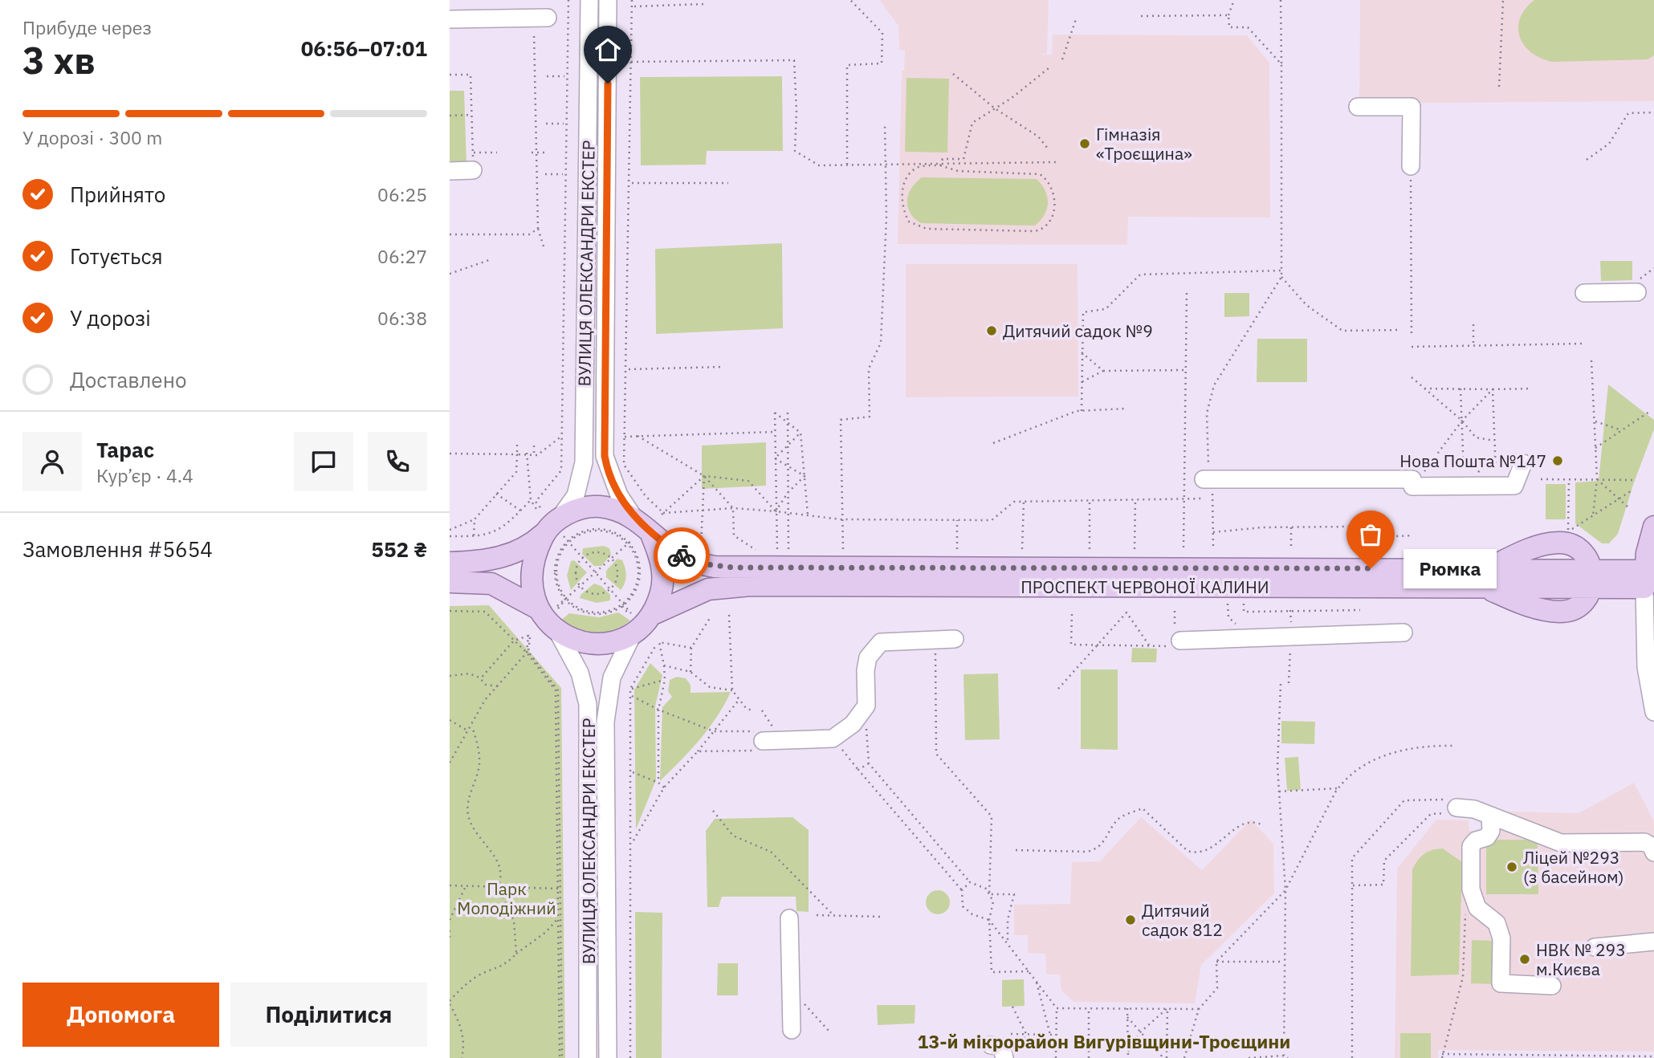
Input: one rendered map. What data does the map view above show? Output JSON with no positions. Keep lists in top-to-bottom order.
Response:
{
  "streets": {
    "main road": ["ПРОСПЕКТ ЧЕРВОНОЇ КАЛИНИ"],
    "street": ["ВУЛИЦЯ ОЛЕКСАНДРИ ЕКСТЕР"]
  },
  "crossings": [
    ["ВУЛИЦЯ ОЛЕКСАНДРИ ЕКСТЕР", "ПРОСПЕКТ ЧЕРВОНОЇ КАЛИНИ"]
  ],
  "districts": ["13-й мікрорайон Вигурівщини-Троєщини"],
  "parks": ["Парк Молодіжний"],
  "places": [
    "Гімназія «Троєщина»",
    "Дитячий садок №9",
    "Нова Пошта №147",
    "Рюмка",
    "Ліцей №293 (з басейном)",
    "Дитячий садок 812",
    "НВК № 293 м.Києва"
  ],
  "page": {
    "heading": ["3 хв", "Прибуде через", "06:56–07:01"],
    "panel": [
      "Тарас",
      "Кур’єр · 4.4",
      "Замовлення #5654",
      "552 ₴"
    ],
    "bar": "У дорозі · 300 m",
    "list": [
      ["Прийнято", "06:25"],
      ["Готується", "06:27"],
      ["У дорозі", "06:38"],
      "Доставлено"
    ],
    "bubble": "Рюмка",
    "buttons": ["Допомога", "Поділитися"]
  }
}
